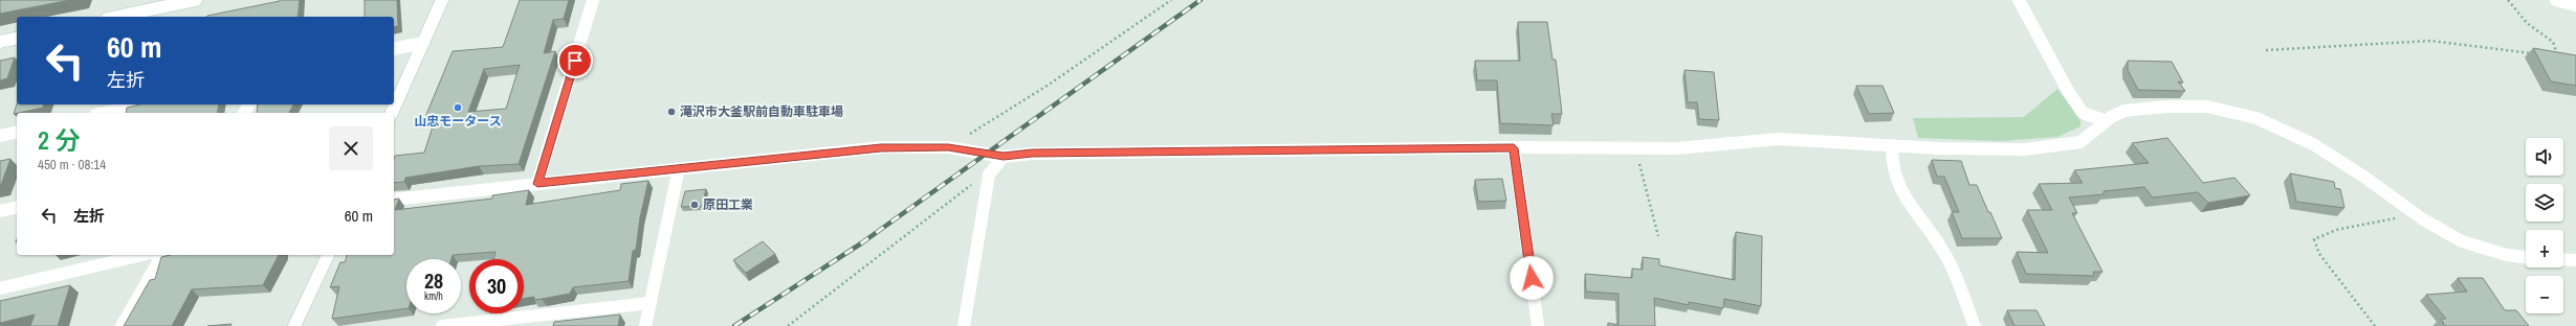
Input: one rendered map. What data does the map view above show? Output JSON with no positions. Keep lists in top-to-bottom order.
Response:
{
  "places": ["山忠モータース", "滝沢市大釜駅前自動車駐車場", "原田工業"],
  "page": {
    "turn": ["60 m", "左折"],
    "heading": ["2 分", "450 m · 08:14"],
    "map_buttons": ["+", "−"],
    "list": [
      {
        "name": "左折",
        "value": "60 m"
      }
    ],
    "speed": "28 km/h",
    "limit": "30"
  }
}
